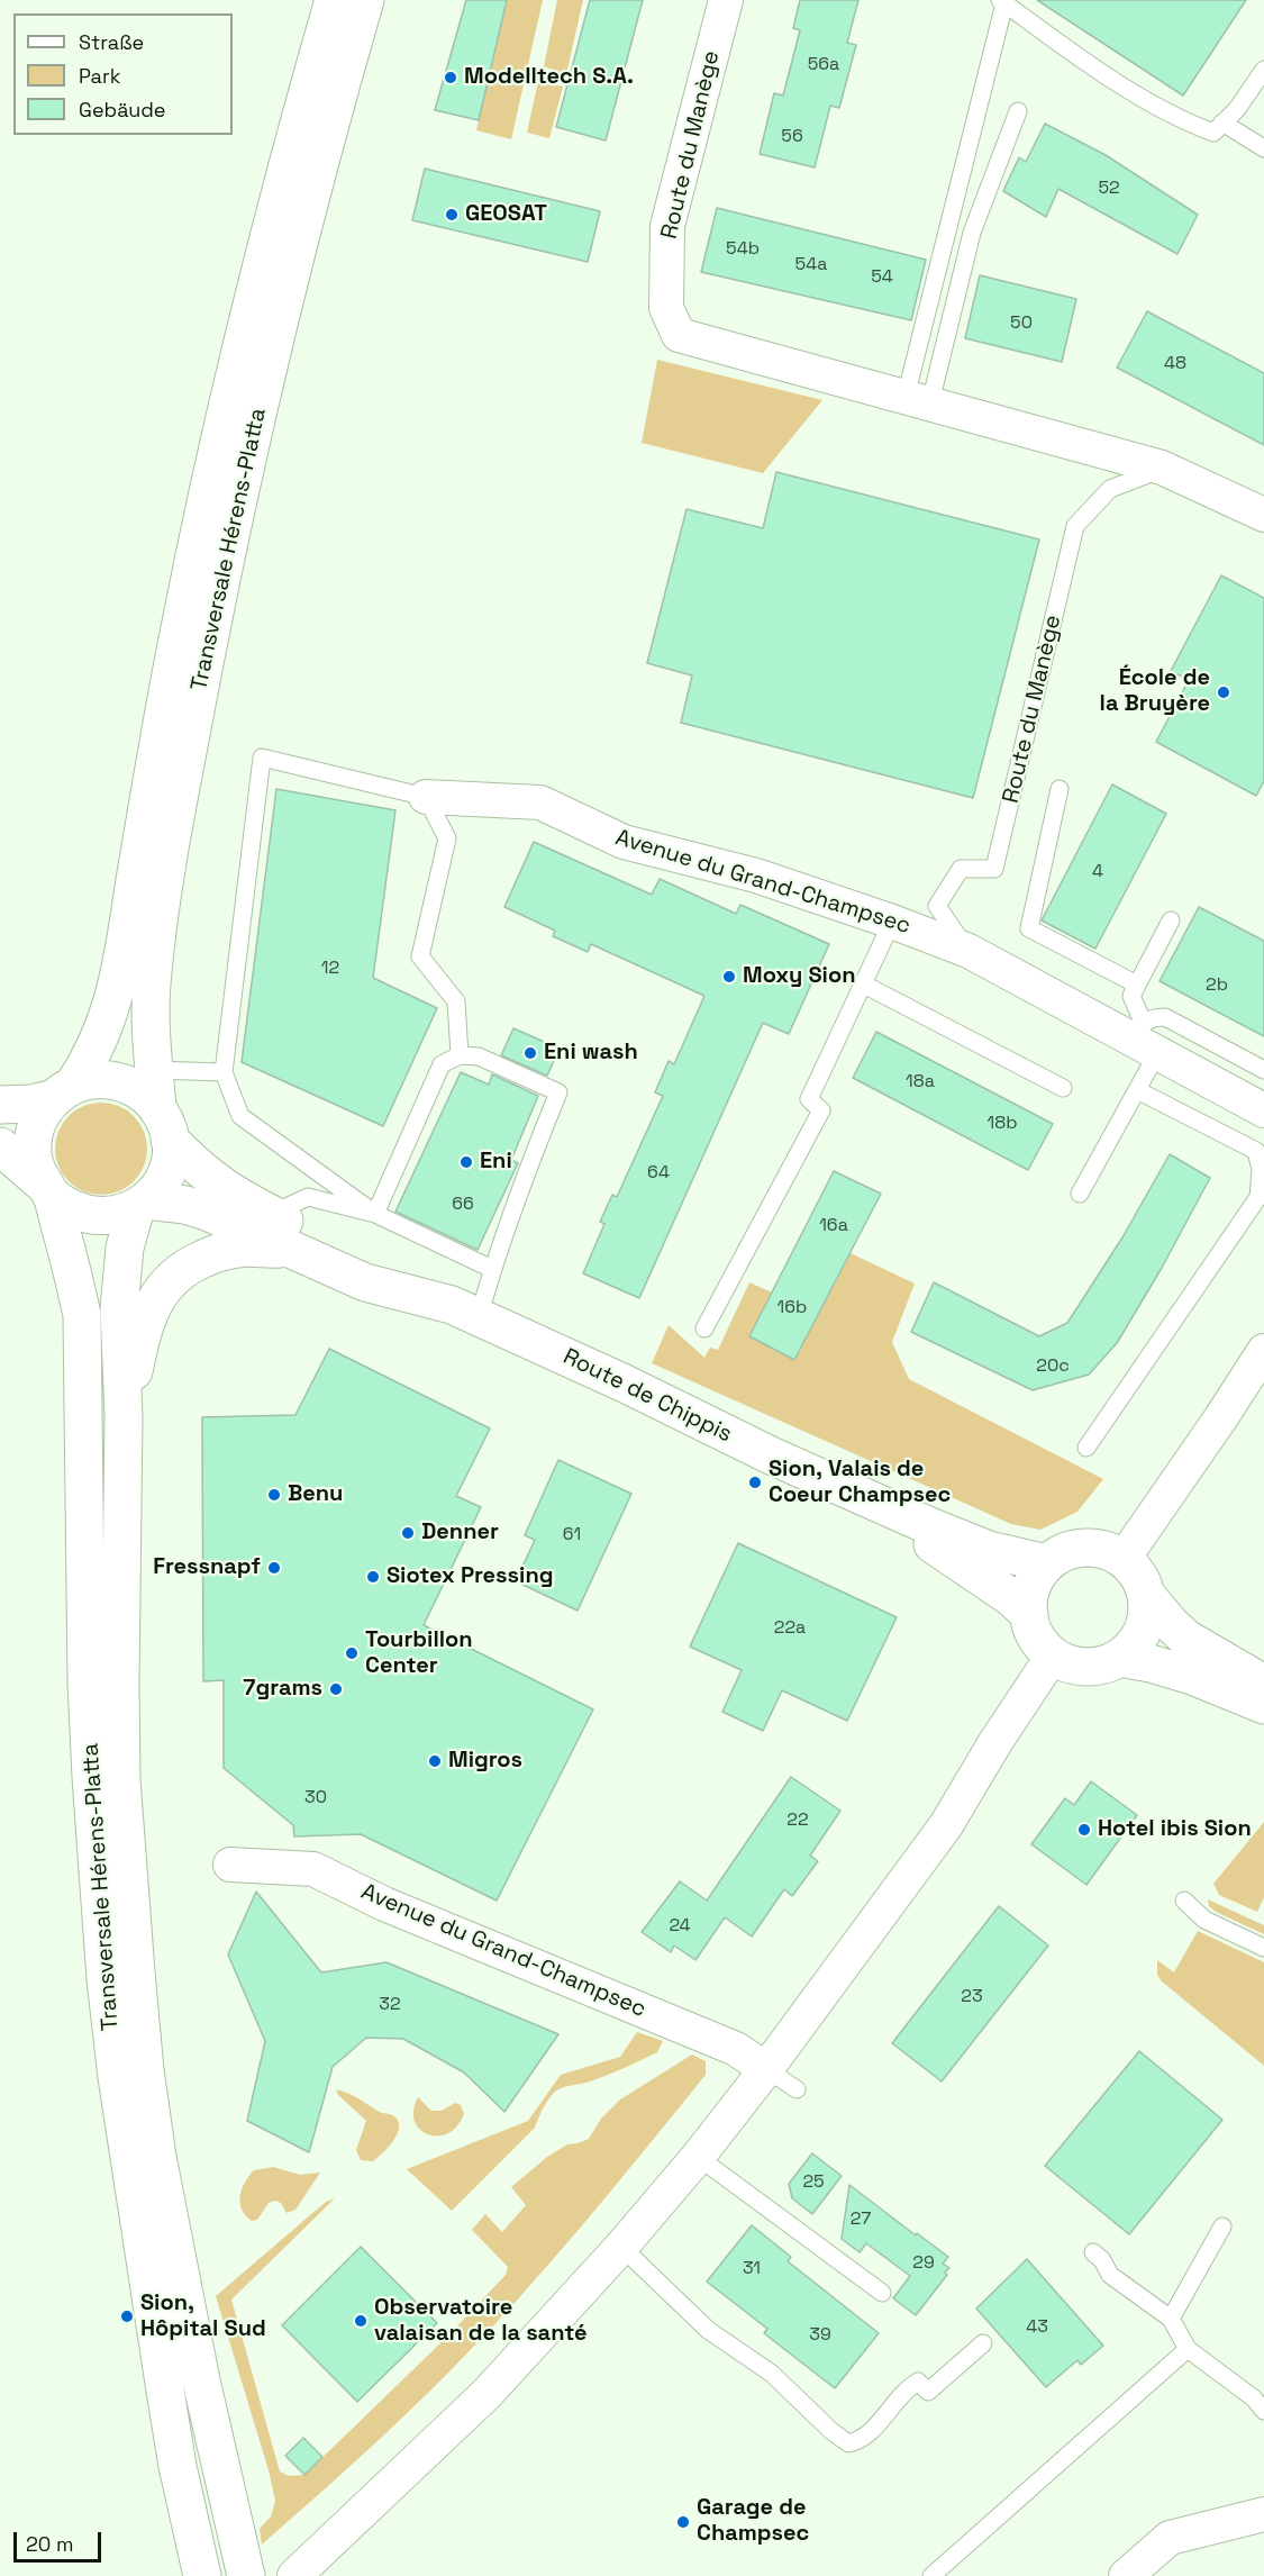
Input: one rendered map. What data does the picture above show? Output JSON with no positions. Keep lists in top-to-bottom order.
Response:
{
  "streets": {
    "main road": ["Transversale Hérens-Platta", "Route de Chippis"],
    "street": ["Route du Manège", "Avenue du Grand-Champsec"]
  },
  "crossings": [
    ["Route du Manège", "Avenue du Grand-Champsec"],
    ["Transversale Hérens-Platta", "Route de Chippis"]
  ],
  "places": [
    "Modelltech S.A.",
    "GEOSAT",
    "École de la Bruyère",
    "Moxy Sion",
    "Eni wash",
    "Eni",
    "Sion, Valais de Coeur Champsec",
    "Benu",
    "Denner",
    "Fressnapf",
    "Siotex Pressing",
    "Tourbillon Center",
    "7grams",
    "Migros",
    "Hotel ibis Sion",
    "Sion, Hôpital Sud",
    "Observatoire valaisan de la santé",
    "Garage de Champsec"
  ],
  "house_numbers": [
    "56a",
    "56",
    "52",
    "54b",
    "54a",
    "54",
    "50",
    "48",
    "4",
    "12",
    "2b",
    "18a",
    "18b",
    "64",
    "66",
    "16a",
    "16b",
    "20c",
    "61",
    "22a",
    "30",
    "22",
    "24",
    "23",
    "32",
    "25",
    "27",
    "29",
    "31",
    "43",
    "39"
  ],
  "legend": ["Straße", "Park", "Gebäude"],
  "scale_bar": "20 m"
}
